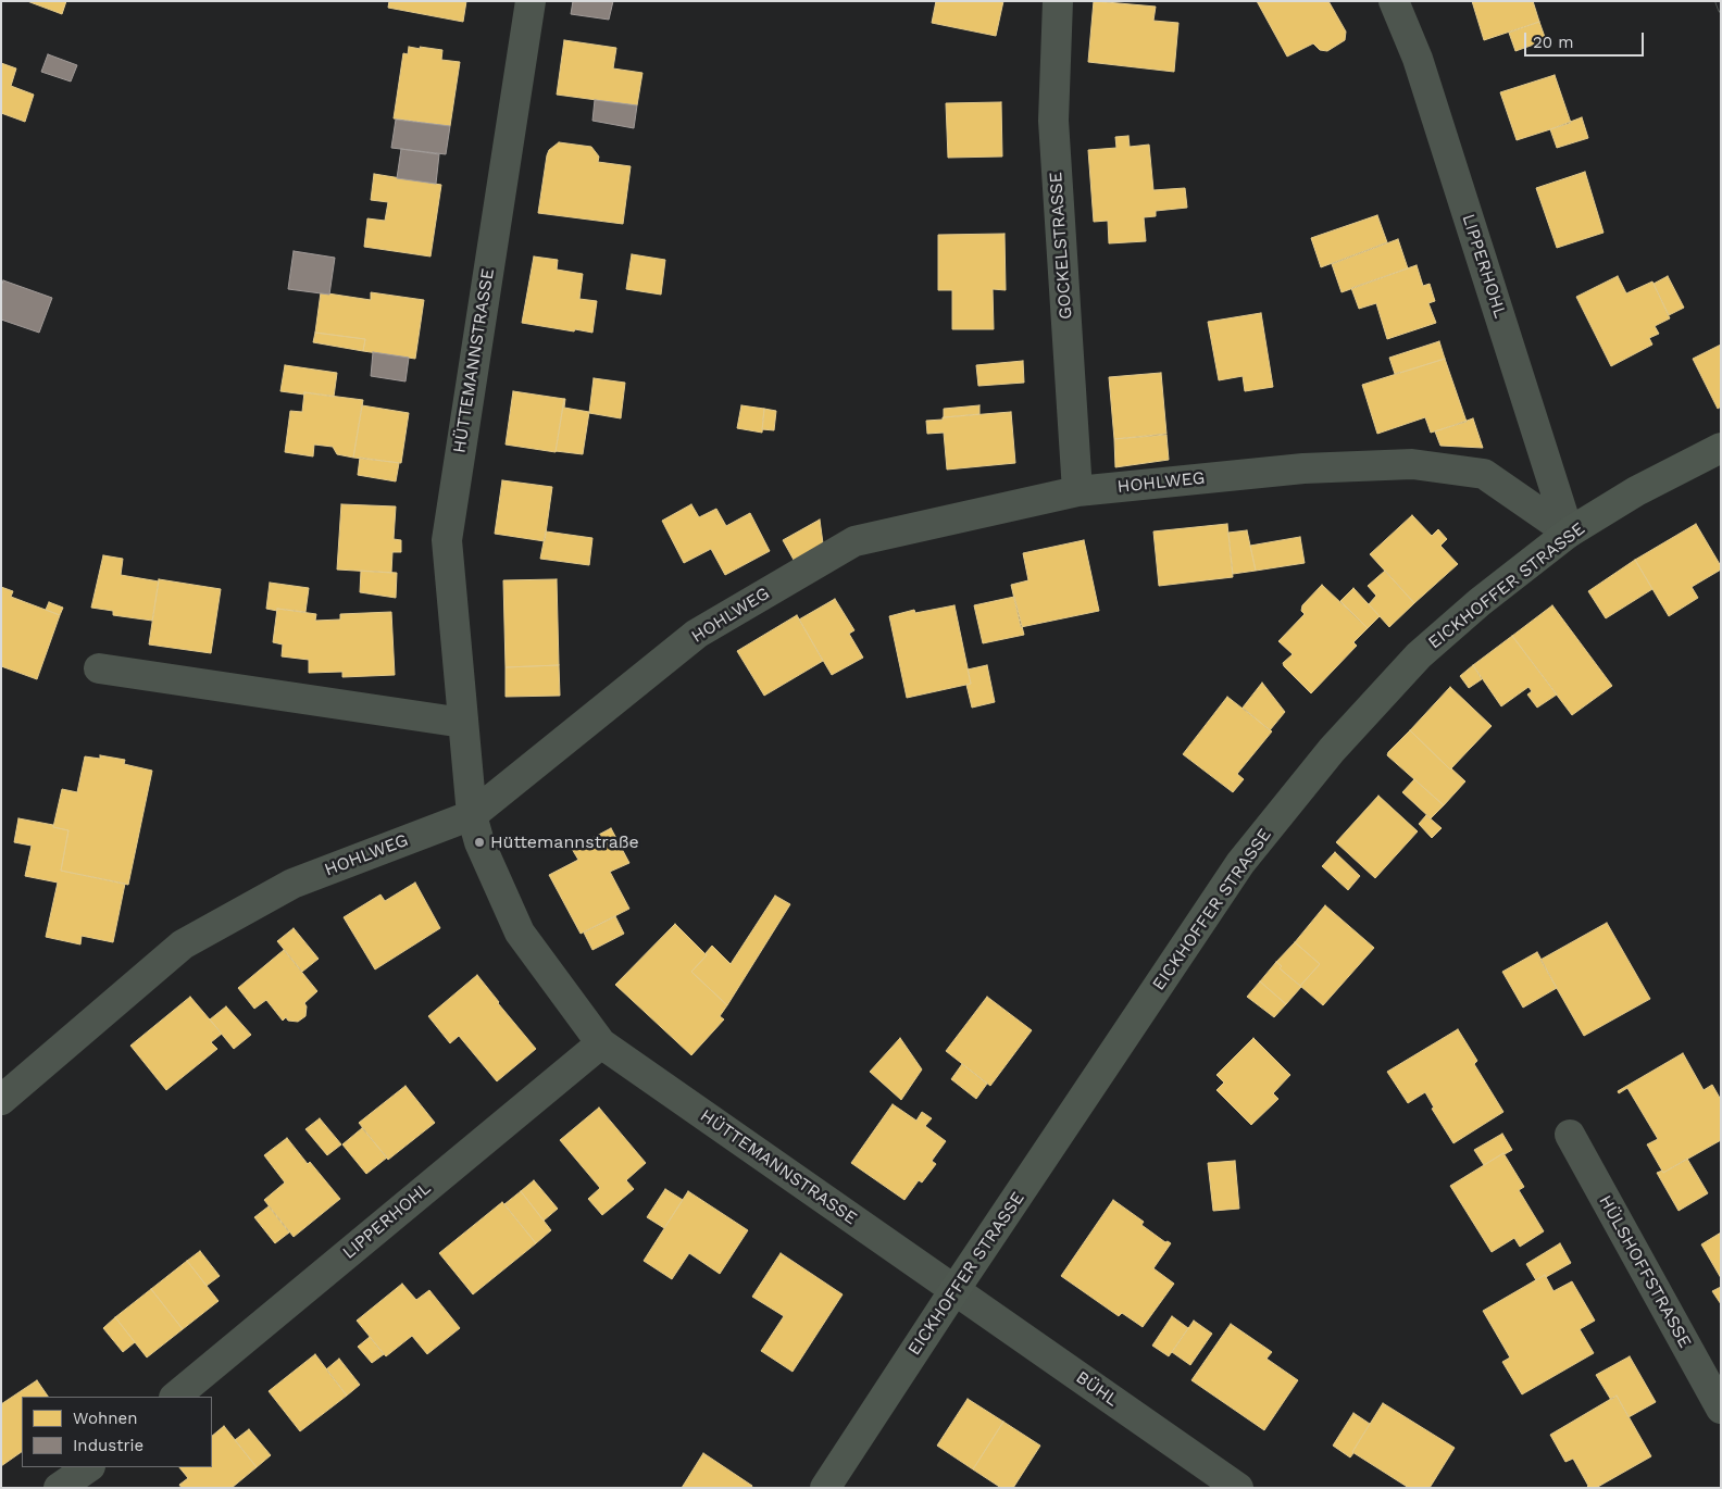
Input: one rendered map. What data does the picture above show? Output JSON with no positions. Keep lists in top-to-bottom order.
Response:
{
  "streets": {
    "main road": ["EICKHOFFER STRASSE"],
    "street": [
      "GOCKELSTRASSE",
      "LIPPERHOHL",
      "HÜTTEMANNSTRASSE",
      "HOHLWEG",
      "HÜLSHOFFSTRASSE",
      "BÜHL"
    ]
  },
  "crossings": [
    ["GOCKELSTRASSE", "HOHLWEG"],
    ["LIPPERHOHL", "HÜTTEMANNSTRASSE"],
    ["LIPPERHOHL", "HOHLWEG"],
    ["LIPPERHOHL", "EICKHOFFER STRASSE"],
    ["HÜTTEMANNSTRASSE", "HOHLWEG"],
    ["HÜTTEMANNSTRASSE", "EICKHOFFER STRASSE"],
    ["HÜTTEMANNSTRASSE", "BÜHL"],
    ["HOHLWEG", "EICKHOFFER STRASSE"],
    ["EICKHOFFER STRASSE", "BÜHL"]
  ],
  "places": ["Hüttemannstraße"],
  "legend": ["Wohnen", "Industrie"],
  "scale_bar": "20 m"
}
